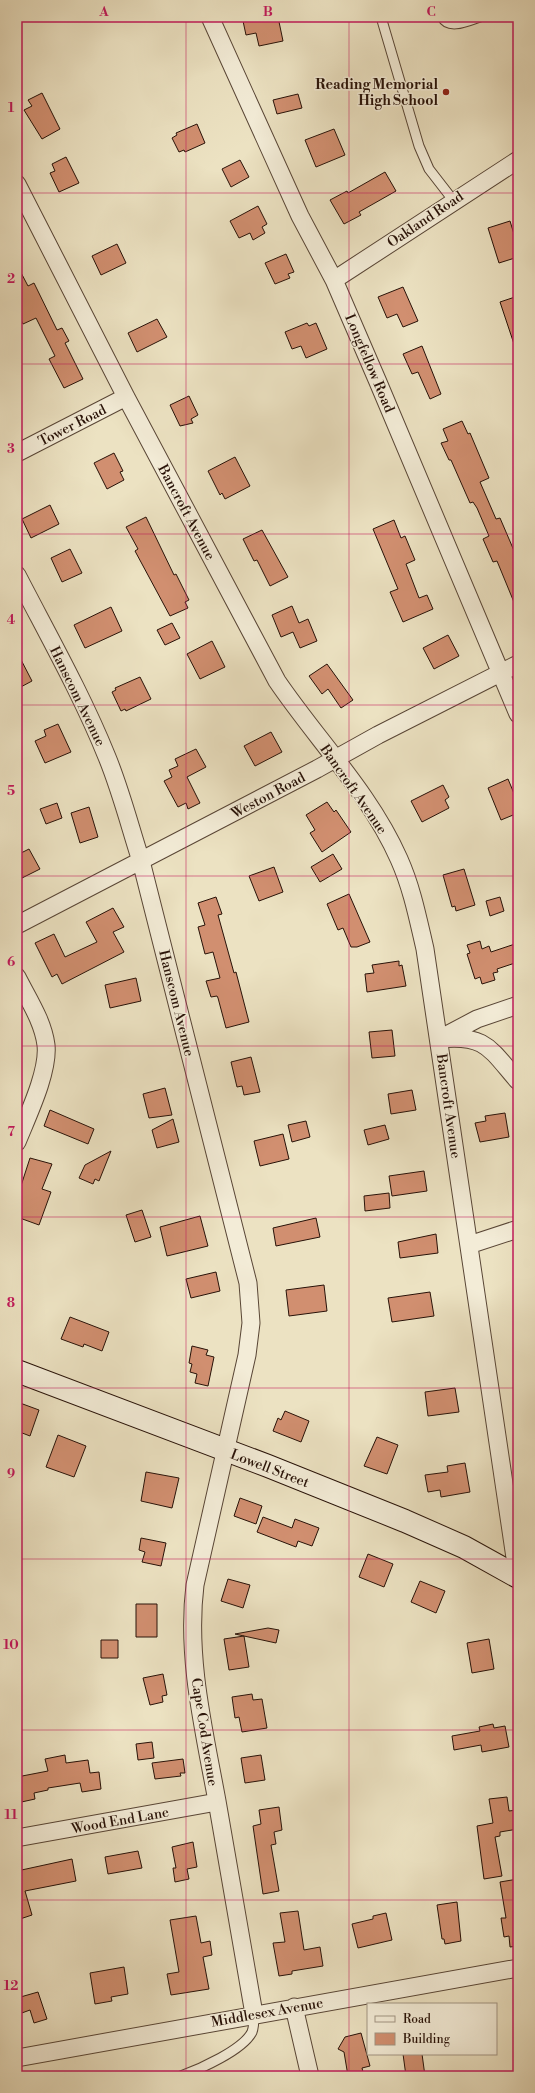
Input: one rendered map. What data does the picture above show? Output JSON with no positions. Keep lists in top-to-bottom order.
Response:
{
  "streets": {
    "main road": ["Lowell Street"],
    "street": [
      "Oakland Road",
      "Longfellow Road",
      "Tower Road",
      "Bancroft Avenue",
      "Hanscom Avenue",
      "Weston Road",
      "Cape Cod Avenue",
      "Wood End Lane",
      "Middlesex Avenue"
    ]
  },
  "crossings": [
    ["Oakland Road", "Longfellow Road"],
    ["Longfellow Road", "Weston Road"],
    ["Tower Road", "Bancroft Avenue"],
    ["Bancroft Avenue", "Weston Road"],
    ["Bancroft Avenue", "Lowell Street"],
    ["Hanscom Avenue", "Weston Road"],
    ["Hanscom Avenue", "Lowell Street"],
    ["Hanscom Avenue", "Cape Cod Avenue"],
    ["Lowell Street", "Cape Cod Avenue"],
    ["Cape Cod Avenue", "Wood End Lane"],
    ["Cape Cod Avenue", "Middlesex Avenue"]
  ],
  "places": ["Reading Memorial High School"],
  "legend": ["Road", "Building"],
  "grid": {
    "columns": ["A", "B", "C"],
    "rows": [
      "1",
      "2",
      "3",
      "4",
      "5",
      "6",
      "7",
      "8",
      "9",
      "10",
      "11",
      "12"
    ]
  }
}
